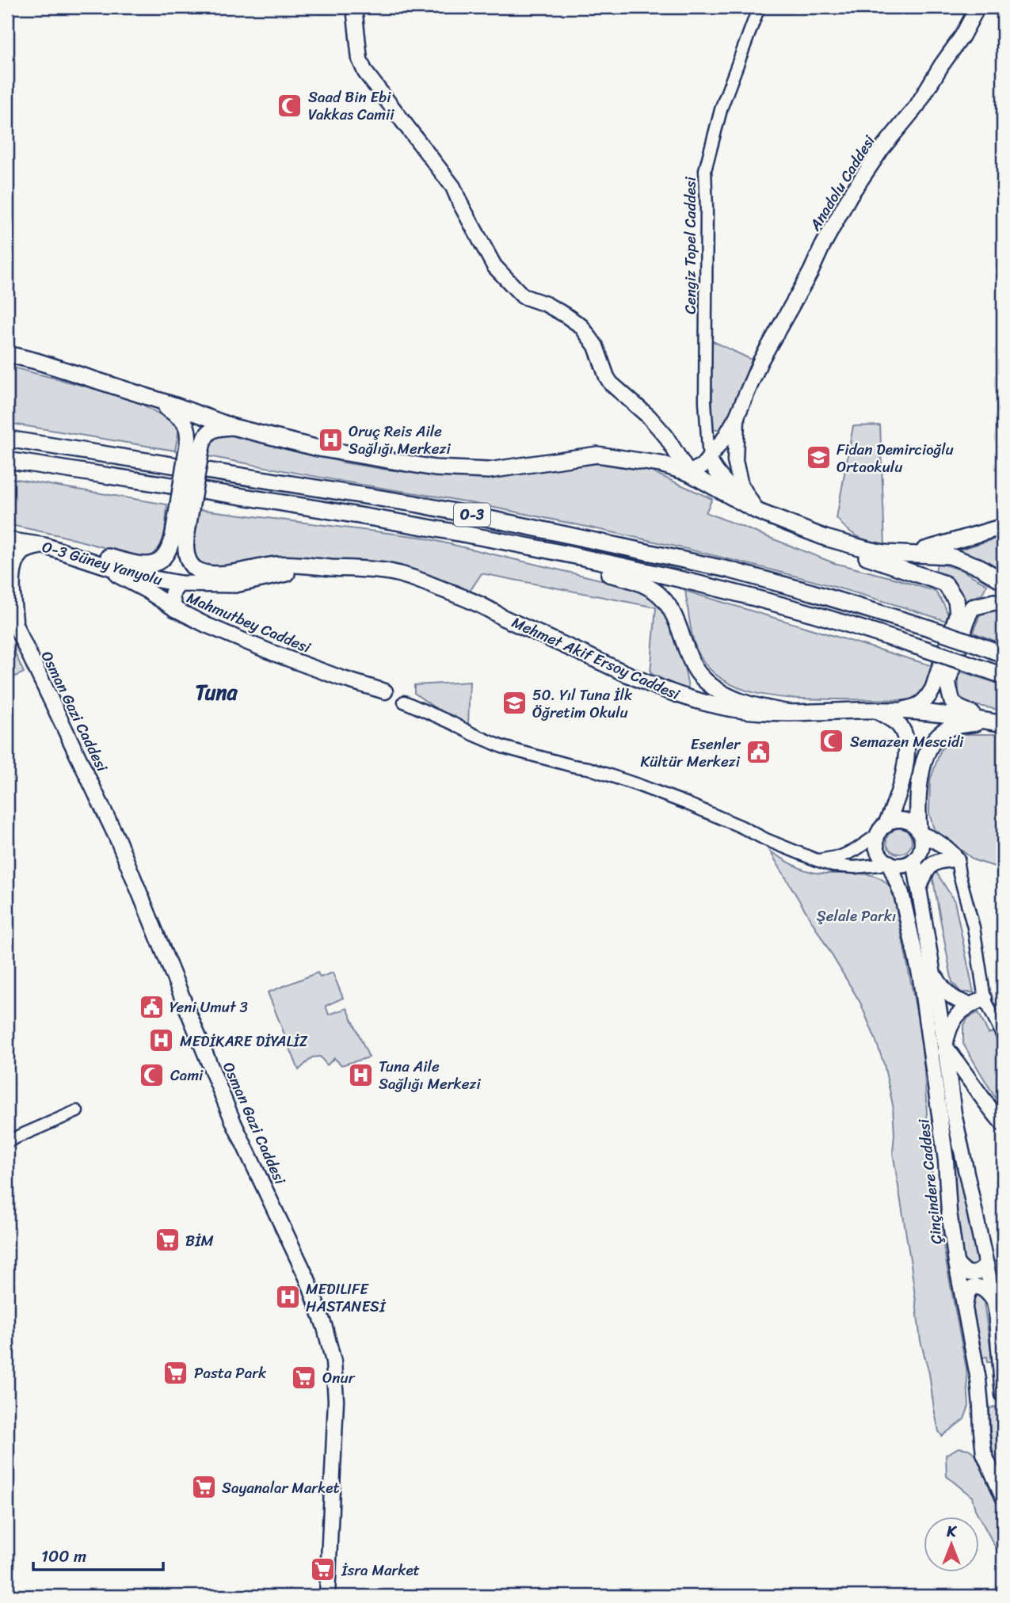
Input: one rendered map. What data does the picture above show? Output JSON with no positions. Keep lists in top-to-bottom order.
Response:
{
  "streets": {
    "main road": [
      "Anadolu Caddesi",
      "O-3",
      "O-3 Güney Yanyolu",
      "Mahmutbey Caddesi",
      "Mehmet Akif Ersoy Caddesi",
      "Osman Gazi Caddesi",
      "Çinçindere Caddesi"
    ],
    "street": ["Cengiz Topel Caddesi"]
  },
  "crossings": [
    ["Anadolu Caddesi", "Cengiz Topel Caddesi"],
    ["O-3 Güney Yanyolu", "Mahmutbey Caddesi"],
    ["O-3 Güney Yanyolu", "Mehmet Akif Ersoy Caddesi"],
    ["O-3 Güney Yanyolu", "Osman Gazi Caddesi"],
    ["Mahmutbey Caddesi", "Osman Gazi Caddesi"]
  ],
  "districts": ["Tuna"],
  "parks": ["Şelale Parkı"],
  "places": {
    "mosque": ["Saad Bin Ebi Vakkas Camii", "Semazen Mescidi", "Cami"],
    "hospital": [
      "Oruç Reis Aile Sağlığı Merkezi",
      "MEDİKARE DİYALİZ",
      "Tuna Aile Sağlığı Merkezi",
      "MEDILIFE HASTANESİ"
    ],
    "school or university": ["Fidan Demircioğlu Ortaokulu", "50. Yıl Tuna İlk Öğretim Okulu"],
    "public building": ["Esenler Kültür Merkezi", "Yeni Umut 3"],
    "supermarket": [
      "BİM",
      "Pasta Park",
      "Onur",
      "Sayanalar Market",
      "İsra Market"
    ]
  },
  "scale_bar": "100 m",
  "north": "top"
}
